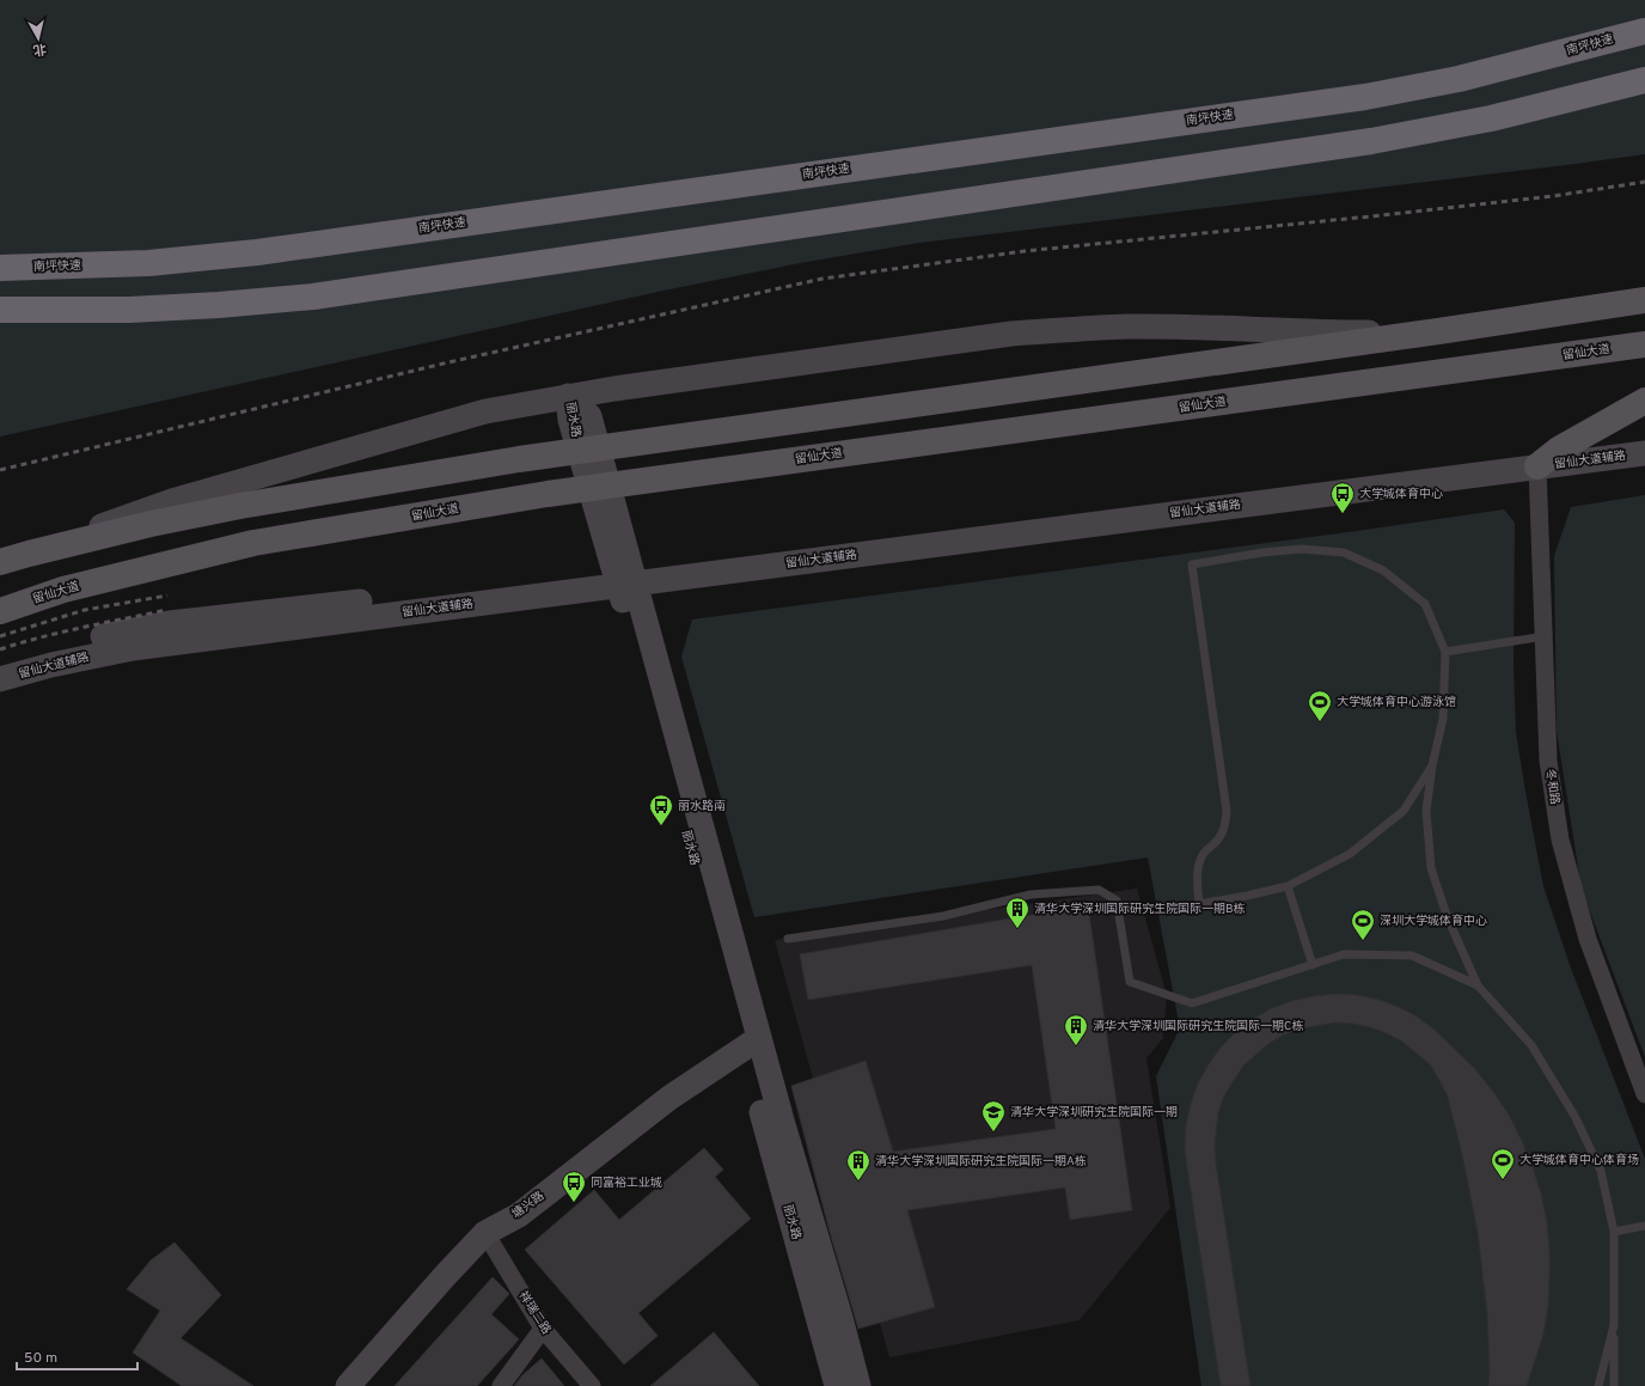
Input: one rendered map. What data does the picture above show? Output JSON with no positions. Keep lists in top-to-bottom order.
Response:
{
  "streets": {
    "highway": ["南坪快速"],
    "main road": [
      "留仙大道",
      "丽水路",
      "留仙大道辅路",
      "塘兴路"
    ],
    "street": ["冬和路", "祥瑞二路"]
  },
  "crossings": [
    ["丽水路", "留仙大道辅路"],
    ["丽水路", "塘兴路"],
    ["留仙大道辅路", "冬和路"],
    ["塘兴路", "祥瑞二路"]
  ],
  "places": {
    "bus stop": ["大学城体育中心", "丽水路南", "同富裕工业城"],
    "sports": ["大学城体育中心游泳馆", "深圳大学城体育中心", "大学城体育中心体育场"],
    "building": ["清华大学深圳国际研究生院国际一期B栋", "清华大学深圳国际研究生院国际一期C栋", "清华大学深圳国际研究生院国际一期A栋"],
    "school or university": ["清华大学深圳研究生院国际一期"]
  },
  "scale_bar": "50 m",
  "north": "bottom"
}
